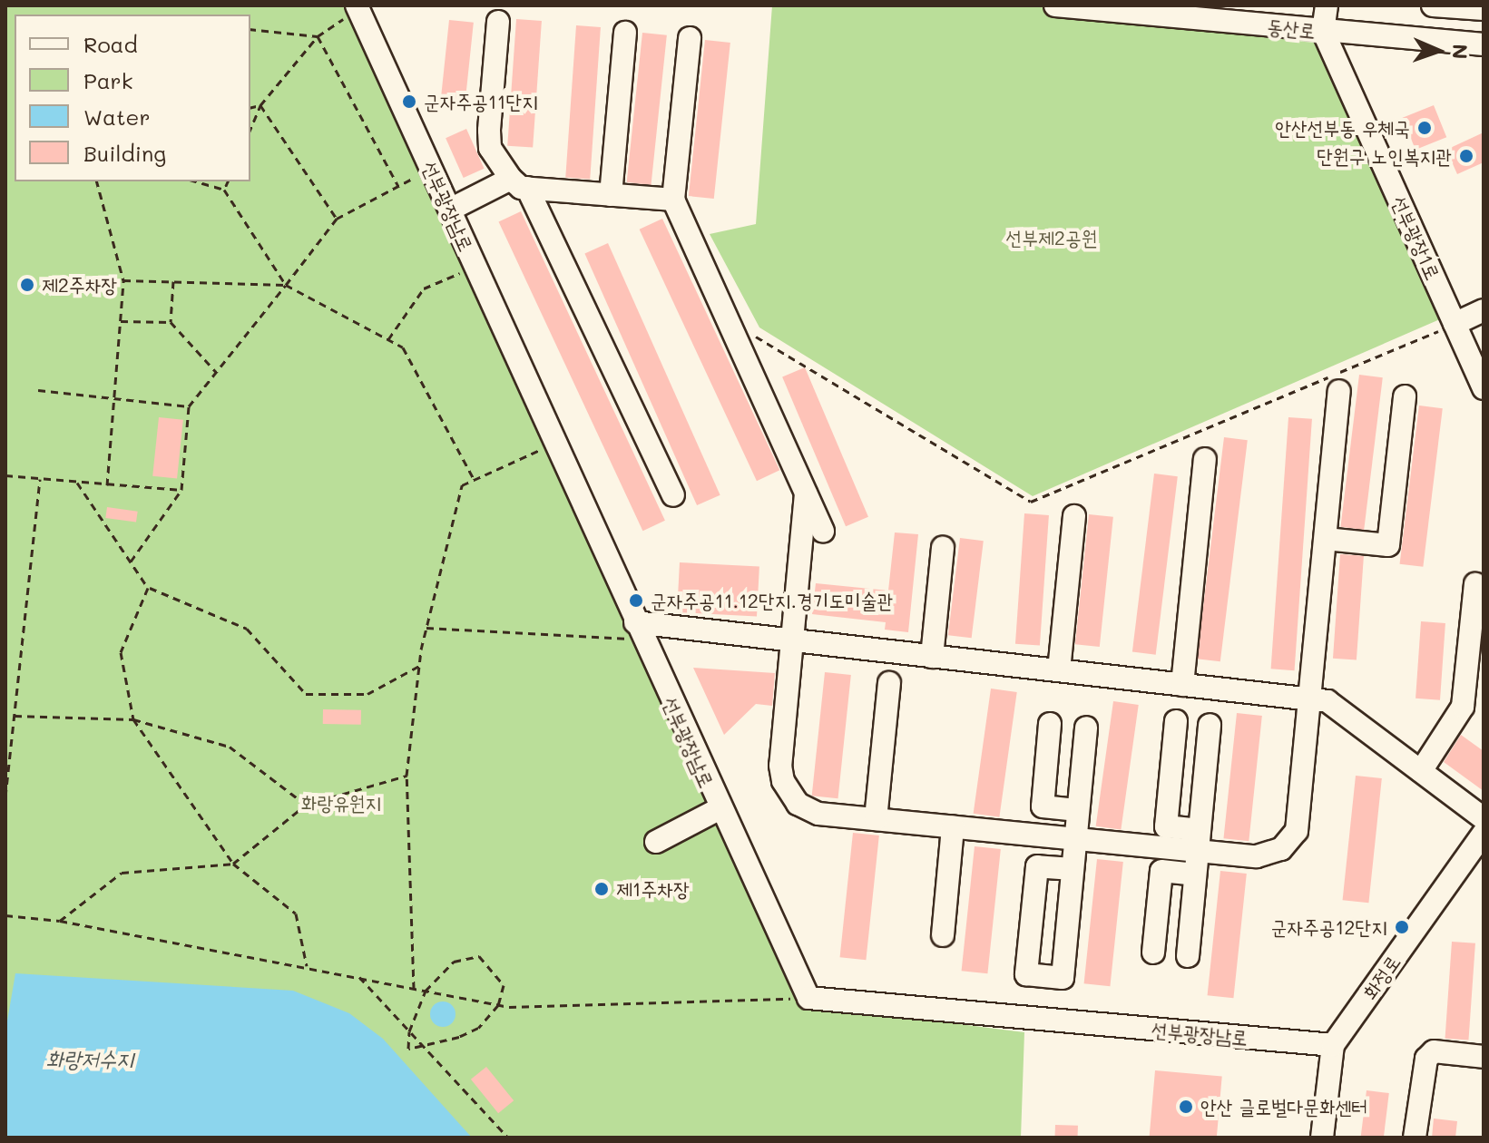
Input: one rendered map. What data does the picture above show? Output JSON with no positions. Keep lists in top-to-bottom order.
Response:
{
  "streets": {
    "street": [
      "동산로",
      "선부광장남로",
      "선부광장1로",
      "화정로"
    ]
  },
  "crossings": [
    ["동산로", "선부광장1로"],
    ["선부광장남로", "화정로"]
  ],
  "water": ["화랑저수지"],
  "parks": ["선부제2공원", "화랑유원지"],
  "places": [
    "군자주공11단지",
    "안산선부동 우체국",
    "단원구 노인복지관",
    "제2주차장",
    "군자주공11.12단지.경기도미술관",
    "제1주차장",
    "군자주공12단지",
    "안산 글로벌다문화센터"
  ],
  "legend": [
    "Road",
    "Park",
    "Water",
    "Building"
  ],
  "north": "right"
}
